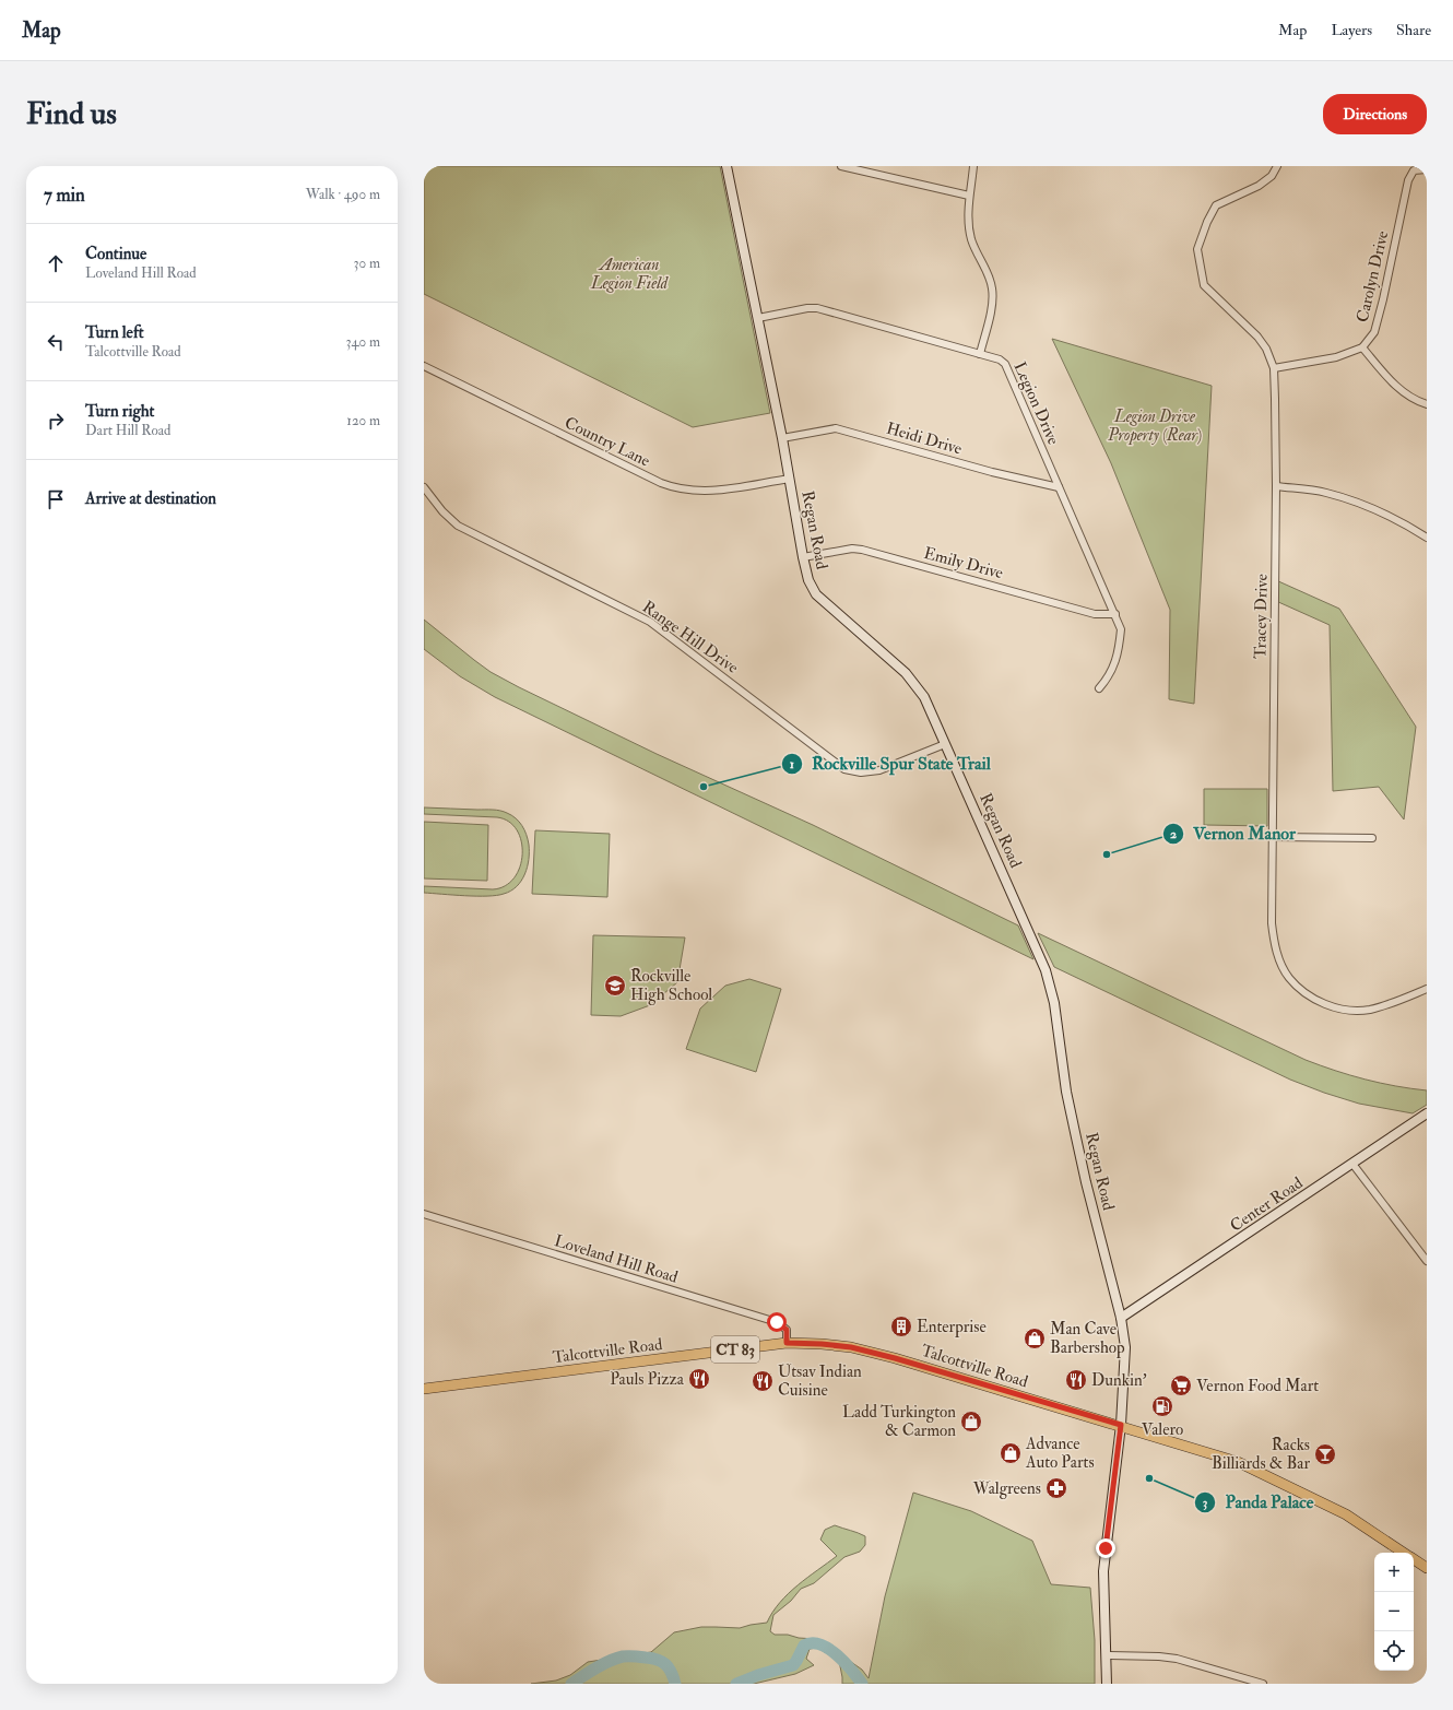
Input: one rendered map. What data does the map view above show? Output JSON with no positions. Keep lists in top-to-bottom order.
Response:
{
  "streets": {
    "main road": ["CT 83", "Talcottville Road"],
    "street": [
      "Carolyn Drive",
      "Legion Drive",
      "Heidi Drive",
      "Country Lane",
      "Regan Road",
      "Emily Drive",
      "Tracey Drive",
      "Range Hill Drive",
      "Center Road",
      "Loveland Hill Road"
    ]
  },
  "crossings": [
    ["Legion Drive", "Heidi Drive"],
    ["Legion Drive", "Regan Road"],
    ["Legion Drive", "Emily Drive"],
    ["Heidi Drive", "Regan Road"],
    ["Country Lane", "Regan Road"],
    ["Regan Road", "Emily Drive"],
    ["Regan Road", "Range Hill Drive"],
    ["Regan Road", "Center Road"],
    ["Regan Road", "Talcottville Road"],
    ["Loveland Hill Road", "Talcottville Road"]
  ],
  "parks": ["American Legion Field", "Legion Drive Property (Rear)"],
  "places": {
    "other": ["Rockville Spur State Trail", "Vernon Manor", "Panda Palace"],
    "school or university": ["Rockville High School"],
    "building": ["Enterprise"],
    "shop": ["Man Cave Barbershop", "Ladd Turkington & Carmon", "Advance Auto Parts"],
    "restaurant": ["Pauls Pizza", "Dunkin'", "Utsav Indian Cuisine"],
    "supermarket": ["Vernon Food Mart"],
    "fuel station": ["Valero"],
    "bar": ["Racks Billiards & Bar"],
    "pharmacy": ["Walgreens"]
  },
  "page": {
    "header": "Map",
    "nav": ["Map", "Layers", "Share"],
    "buttons": "Directions",
    "title": "Find us",
    "heading": ["7 min", "Walk · 490 m"],
    "list": [
      ["Continue", "Loveland Hill Road", "30 m"],
      ["Turn left", "Talcottville Road", "340 m"],
      ["Turn right", "Dart Hill Road", "120 m"],
      "Arrive at destination"
    ],
    "map_buttons": ["+", "−"]
  }
}
